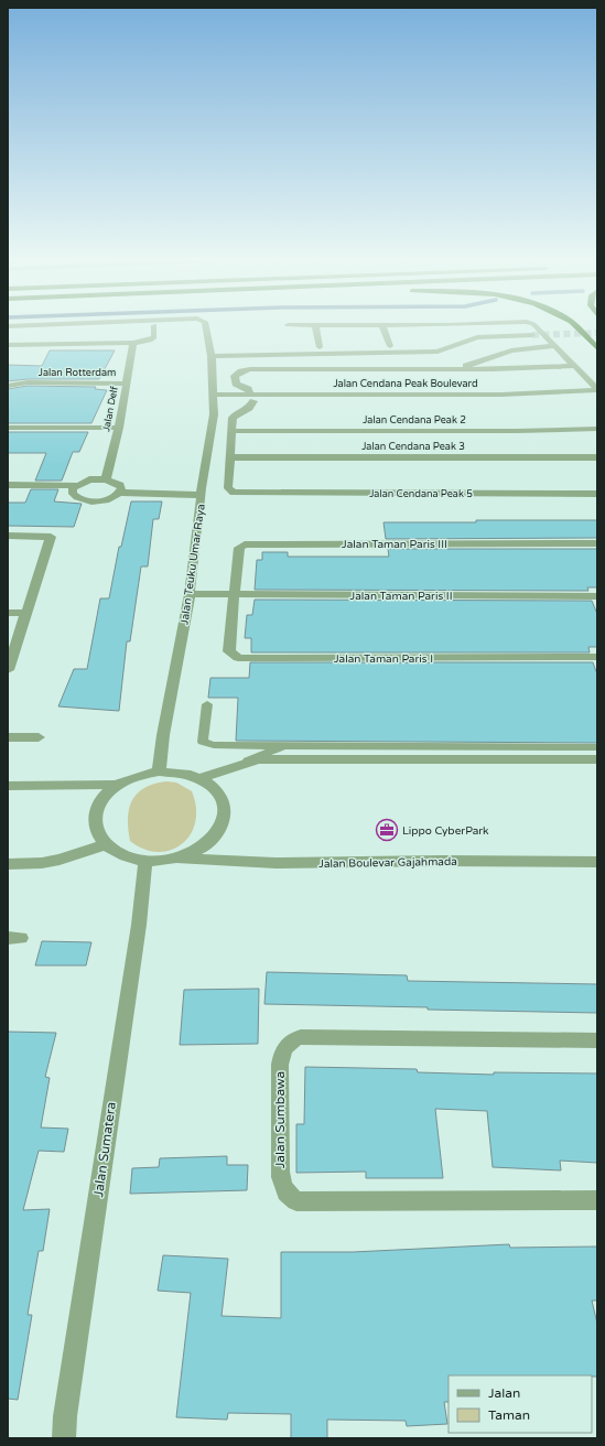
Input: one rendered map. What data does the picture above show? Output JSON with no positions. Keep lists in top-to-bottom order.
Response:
{
  "streets": {
    "street": [
      "Jalan Rotterdam",
      "Jalan Cendana Peak Boulevard",
      "Jalan Delf",
      "Jalan Cendana Peak 2",
      "Jalan Cendana Peak 3",
      "Jalan Cendana Peak 5",
      "Jalan Taman Paris III",
      "Jalan Teuku Umar Raya",
      "Jalan Taman Paris II",
      "Jalan Taman Paris I",
      "Jalan Boulevar Gajahmada",
      "Jalan Sumbawa",
      "Jalan Sumatera"
    ]
  },
  "crossings": [
    ["Jalan Rotterdam", "Jalan Delf"],
    ["Jalan Cendana Peak Boulevard", "Jalan Teuku Umar Raya"],
    ["Jalan Cendana Peak 3", "Jalan Cendana Peak 5"],
    ["Jalan Taman Paris III", "Jalan Taman Paris II"],
    ["Jalan Taman Paris III", "Jalan Taman Paris I"],
    ["Jalan Teuku Umar Raya", "Jalan Taman Paris II"],
    ["Jalan Teuku Umar Raya", "Jalan Boulevar Gajahmada"],
    ["Jalan Teuku Umar Raya", "Jalan Sumatera"],
    ["Jalan Taman Paris II", "Jalan Taman Paris I"],
    ["Jalan Boulevar Gajahmada", "Jalan Sumatera"]
  ],
  "places": {
    "office": ["Lippo CyberPark"]
  },
  "legend": ["Jalan", "Taman"]
}
